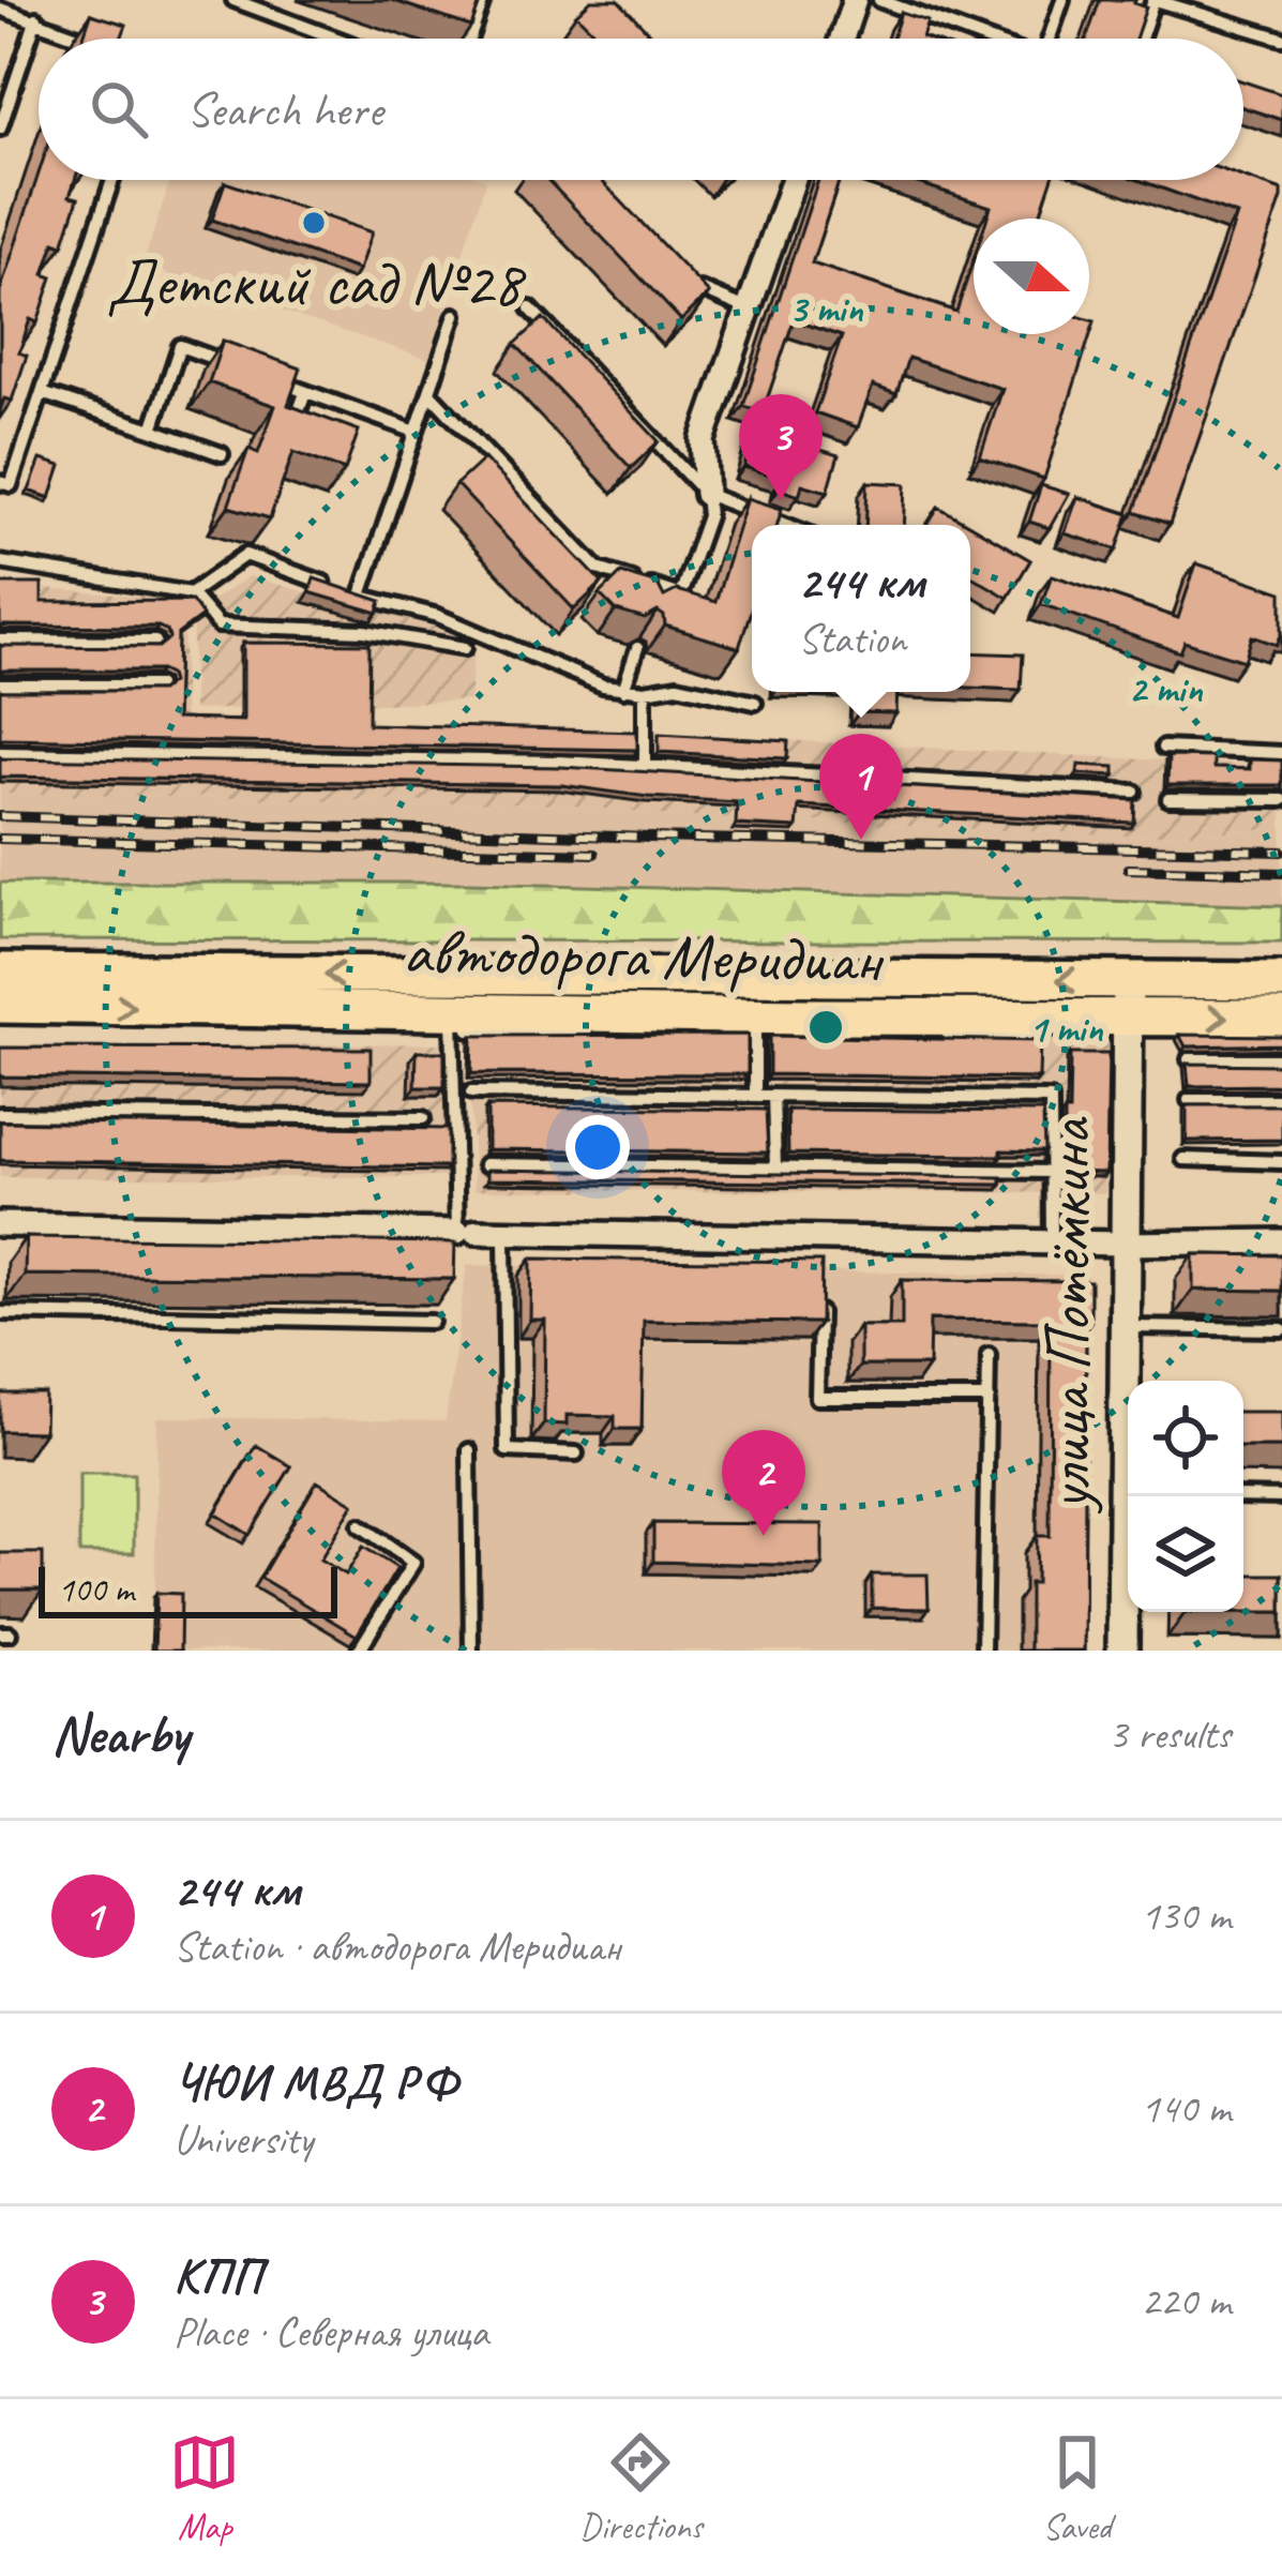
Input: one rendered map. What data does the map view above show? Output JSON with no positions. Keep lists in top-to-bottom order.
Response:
{
  "streets": {
    "main road": ["автодорога Меридиан"],
    "street": ["улица Потёмкина"]
  },
  "crossings": [
    ["автодорога Меридиан", "улица Потёмкина"]
  ],
  "places": ["Детский сад №28"],
  "scale_bar": "100 m",
  "north": "right",
  "page": {
    "search": "Search here",
    "pins": ["3", "1", "2"],
    "popup": ["244 км", "Station"],
    "scale": "100 m",
    "heading": ["Nearby", "3 results"],
    "list": [
      {
        "mark": "1",
        "name": "244 км",
        "note": "Station · автодорога Меридиан",
        "value": "130 m"
      },
      {
        "mark": "2",
        "name": "ЧЮИ МВД РФ",
        "note": "University",
        "value": "140 m"
      },
      {
        "mark": "3",
        "name": "КПП",
        "note": "Place · Северная улица",
        "value": "220 m"
      }
    ],
    "nav": ["Map", "Directions", "Saved"]
  },
  "rings": ["3 min", "2 min", "1 min"]
}
